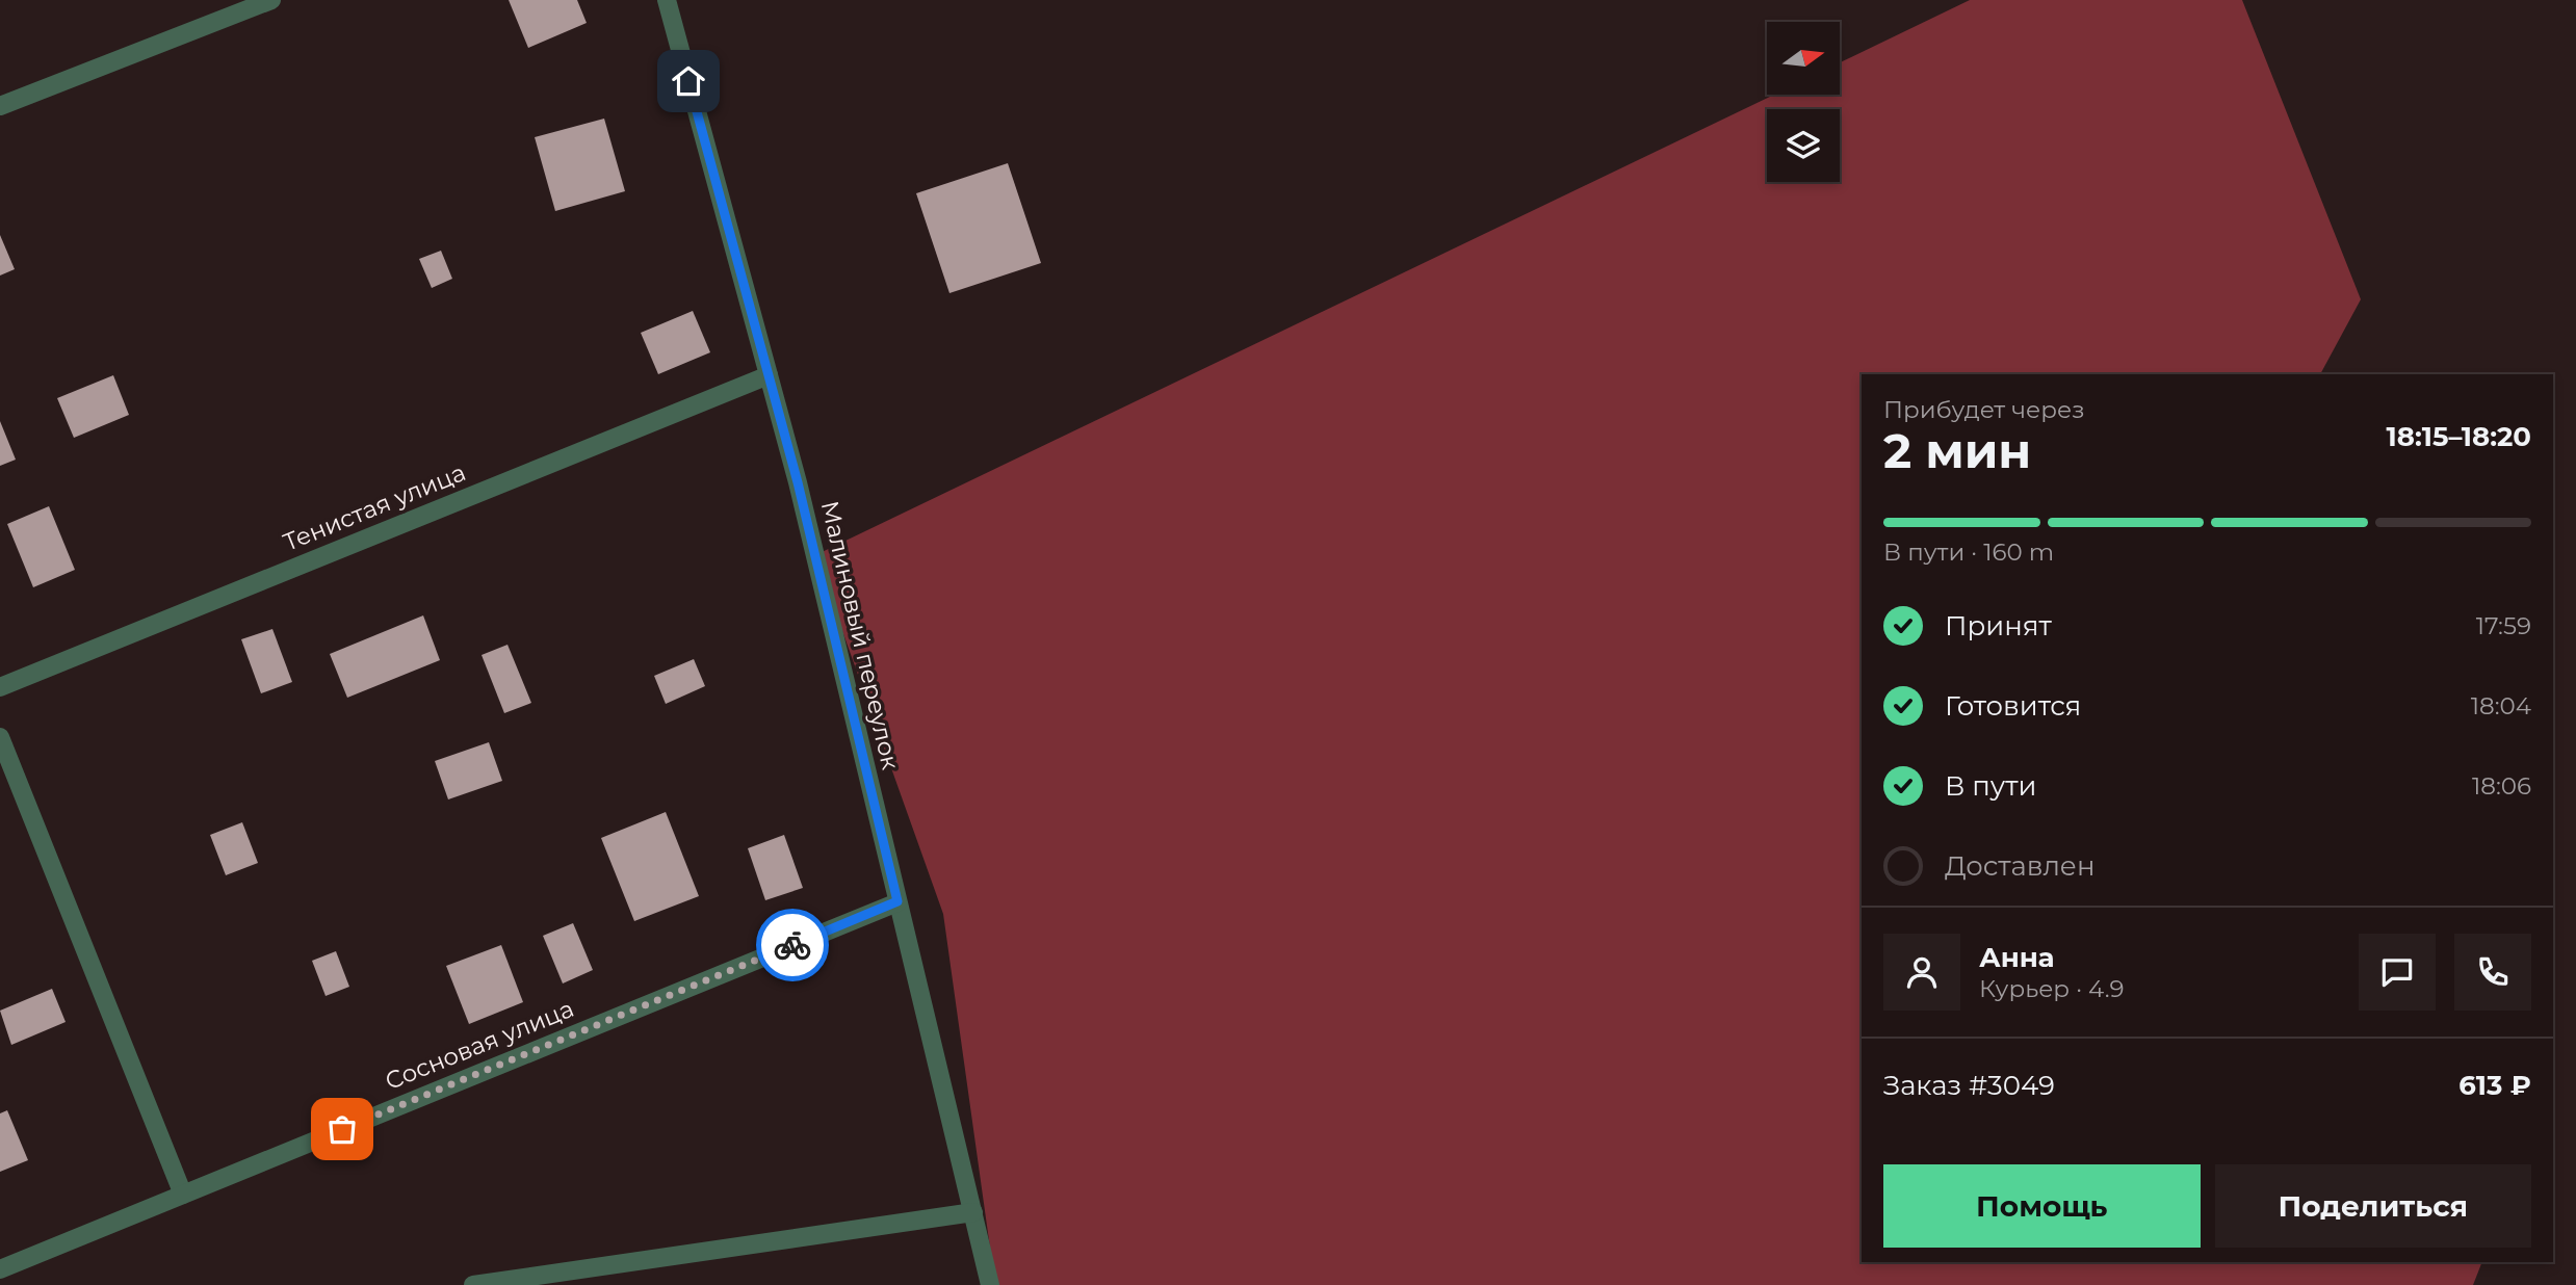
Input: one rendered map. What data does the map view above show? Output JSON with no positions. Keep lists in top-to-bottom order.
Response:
{
  "streets": {
    "street": ["Тенистая улица", "Малиновый переулок", "Сосновая улица"]
  },
  "crossings": [
    ["Тенистая улица", "Малиновый переулок"],
    ["Малиновый переулок", "Сосновая улица"]
  ],
  "north": "right",
  "page": {
    "heading": ["2 мин", "Прибудет через", "18:15–18:20"],
    "panel": [
      "Анна",
      "Курьер · 4.9",
      "Заказ #3049",
      "613 ₽"
    ],
    "bar": "В пути · 160 m",
    "list": [
      ["Принят", "17:59"],
      ["Готовится", "18:04"],
      ["В пути", "18:06"],
      "Доставлен"
    ],
    "buttons": ["Помощь", "Поделиться"]
  }
}
